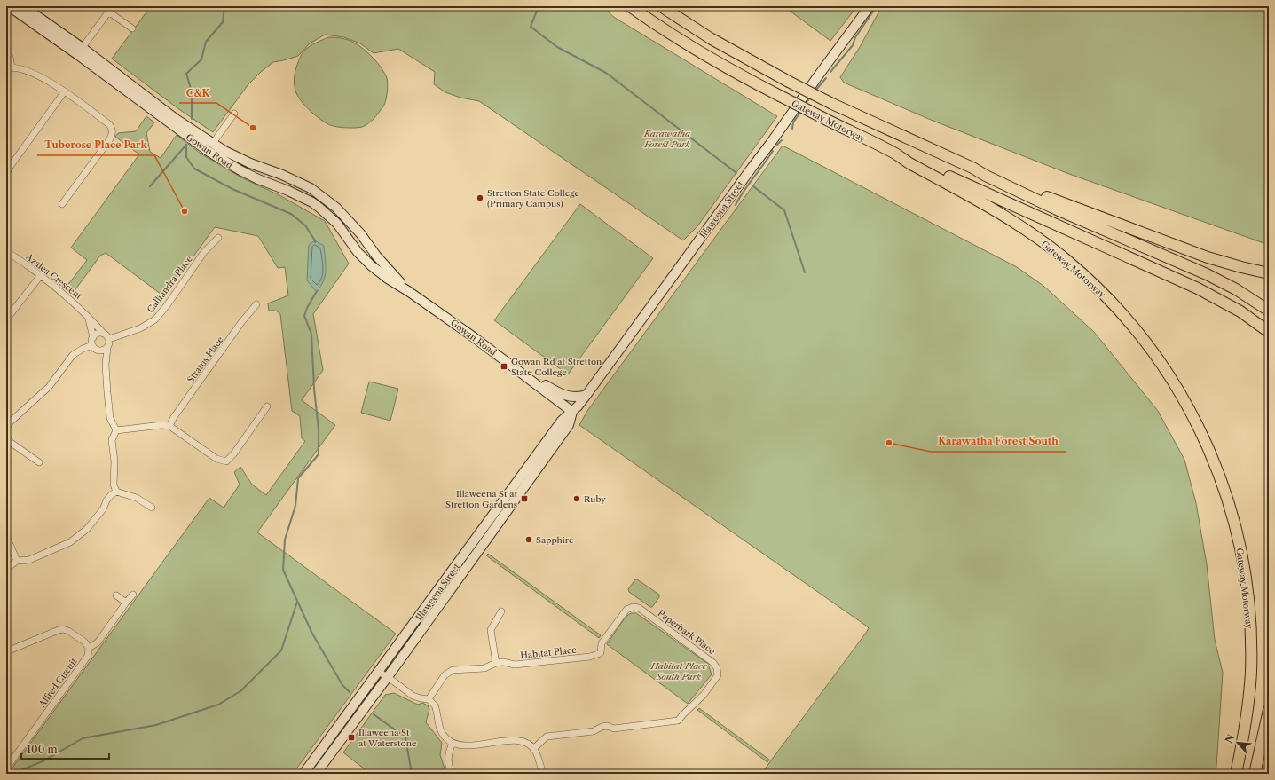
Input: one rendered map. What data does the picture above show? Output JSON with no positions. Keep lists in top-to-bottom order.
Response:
{
  "streets": {
    "highway": ["Gateway Motorway"],
    "main road": ["Gowan Road", "Illaweena Street"],
    "street": [
      "Azalea Crescent",
      "Calliandra Place",
      "Stratus Place",
      "Paperbark Place",
      "Habitat Place",
      "Alfred Circuit"
    ]
  },
  "crossings": [
    ["Gowan Road", "Illaweena Street"],
    ["Azalea Crescent", "Calliandra Place"],
    ["Paperbark Place", "Habitat Place"]
  ],
  "parks": ["Karawatha Forest Park", "Habitat Place South Park"],
  "places": {
    "other": [
      "C&K",
      "Stretton State College (Primary Campus)",
      "Tuberose Place Park",
      "Karawatha Forest South",
      "Ruby",
      "Sapphire"
    ],
    "transit": ["Gowan Rd at Stretton State College", "Illaweena St at Stretton Gardens", "Illaweena St at Waterstone"]
  },
  "scale_bar": "100 m",
  "north": "top left"
}
